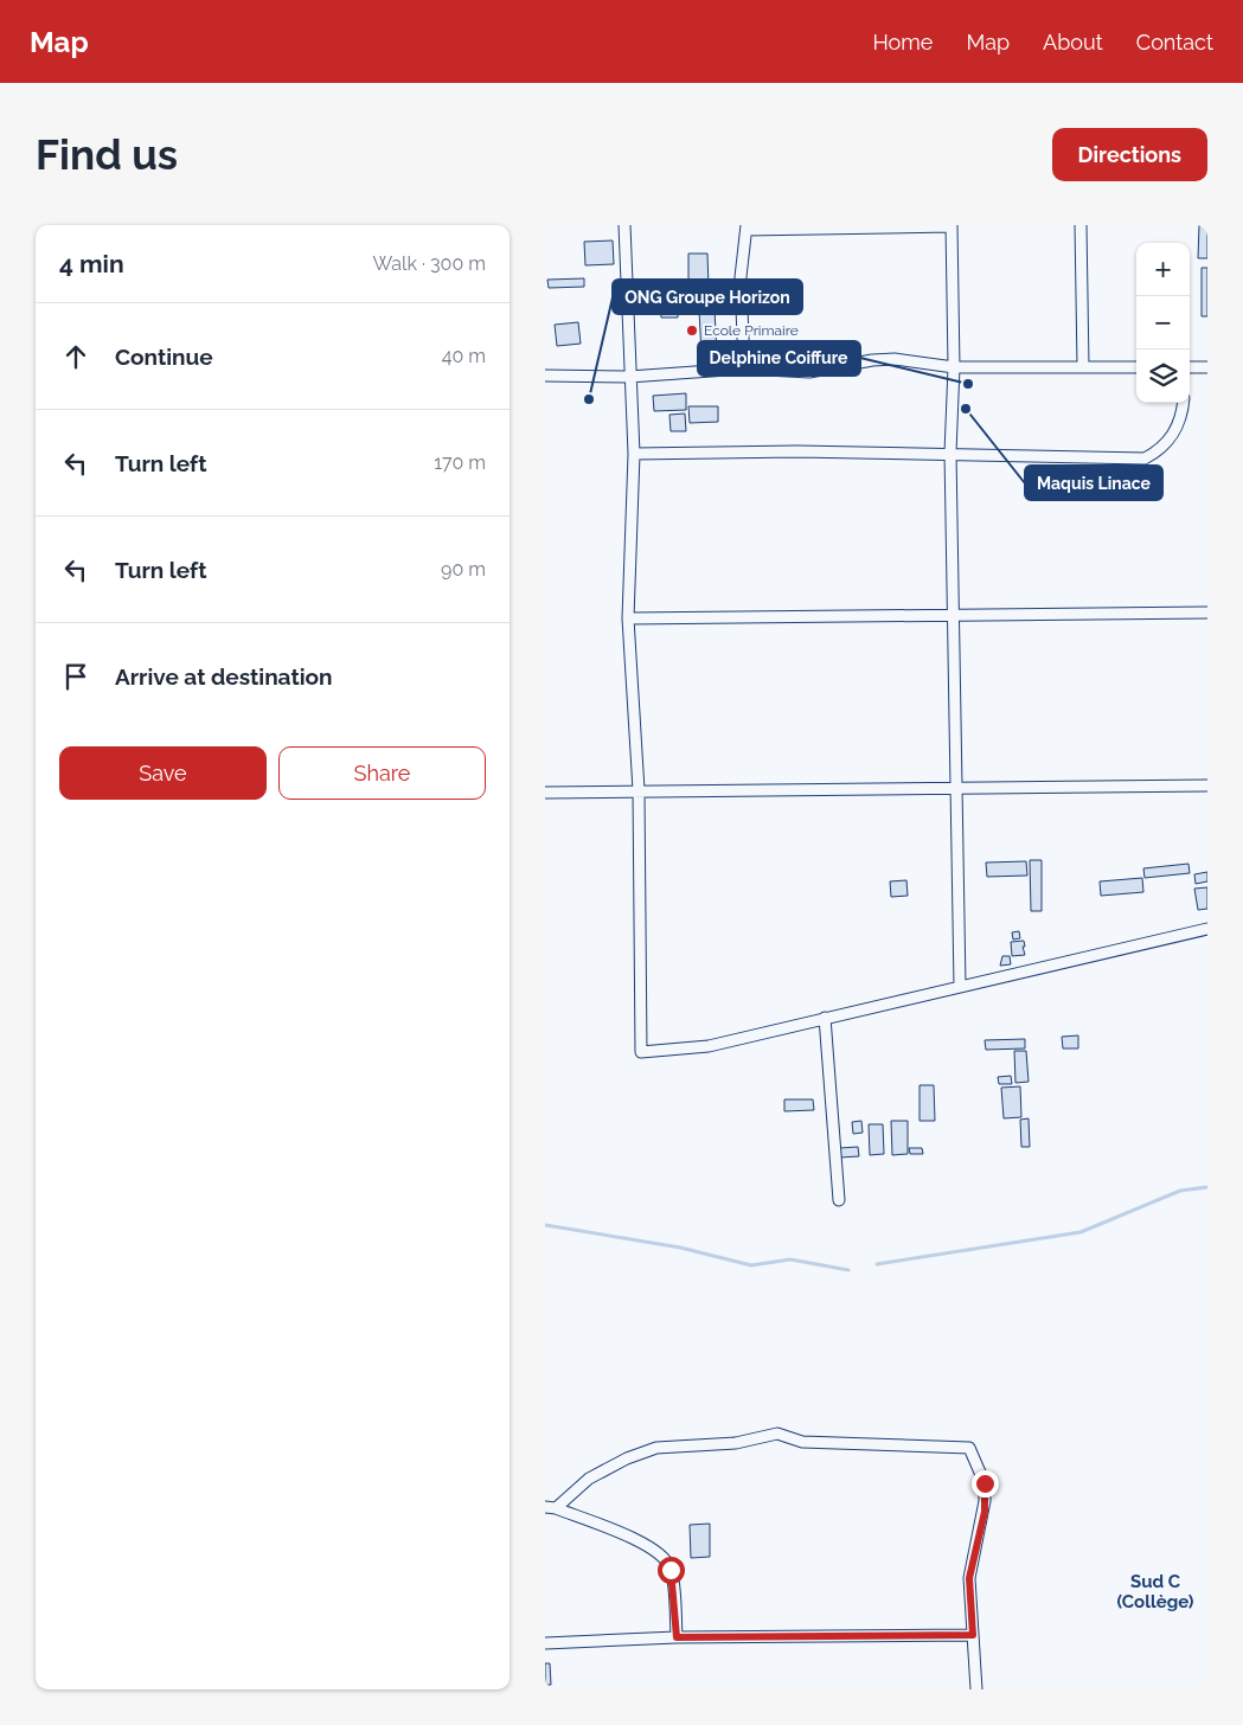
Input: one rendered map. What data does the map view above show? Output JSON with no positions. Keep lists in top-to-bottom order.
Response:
{
  "districts": ["Sud C (Collège)"],
  "places": [
    "Ecole Primaire",
    "Delphine Coiffure",
    "ONG Groupe Horizon",
    "Maquis Linace"
  ],
  "page": {
    "header": "Map",
    "nav": [
      "Home",
      "Map",
      "About",
      "Contact"
    ],
    "buttons": [
      "Directions",
      ["Save", "Share"]
    ],
    "title": "Find us",
    "heading": ["4 min", "Walk · 300 m"],
    "map_buttons": ["+", "−"],
    "list": [
      ["Continue", "40 m"],
      ["Turn left", "170 m"],
      ["Turn left", "90 m"],
      "Arrive at destination"
    ]
  }
}
